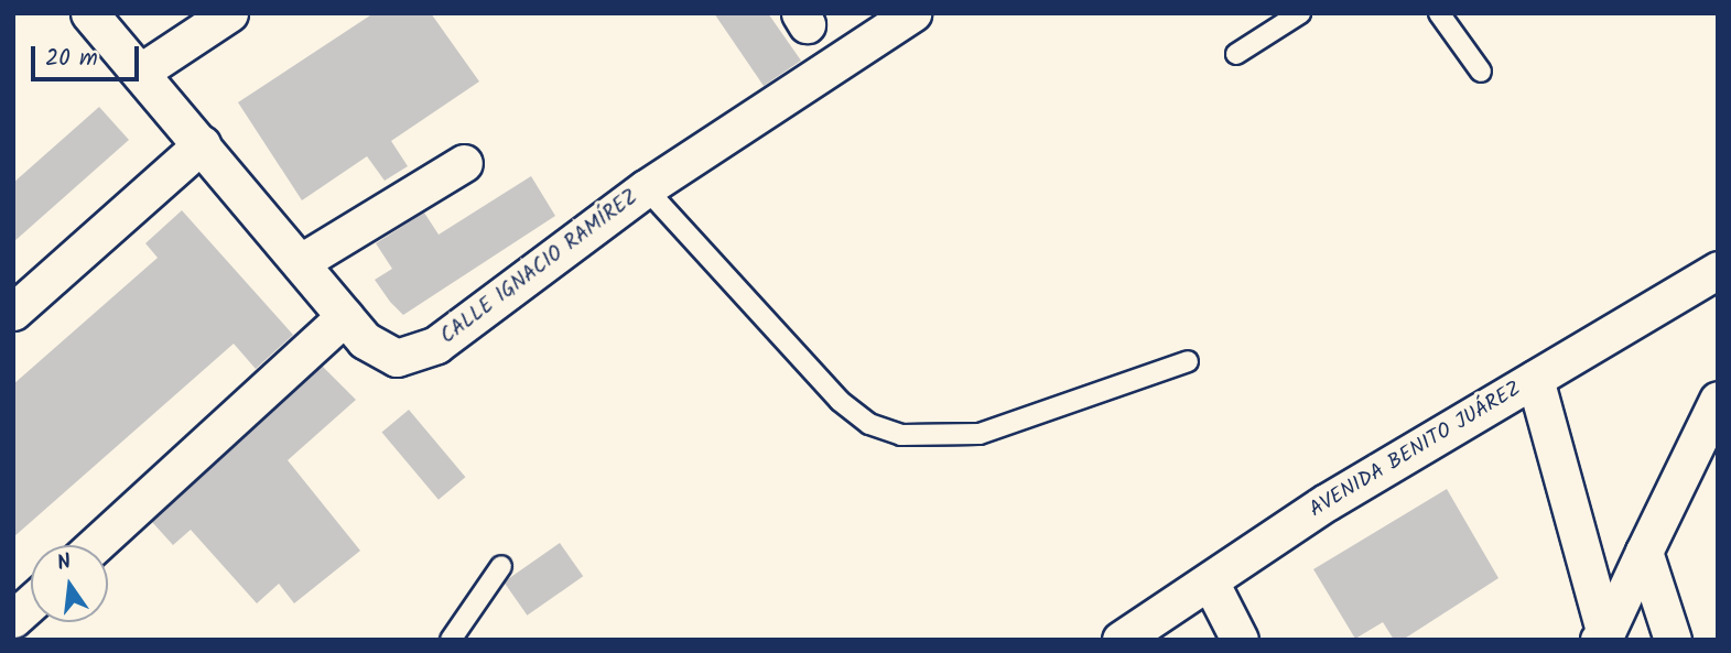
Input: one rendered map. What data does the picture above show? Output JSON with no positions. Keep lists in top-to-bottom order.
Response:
{
  "streets": {
    "street": ["CALLE IGNACIO RAMÍREZ", "AVENIDA BENITO JUÁREZ"]
  },
  "scale_bar": "20 m",
  "north": "top"
}
